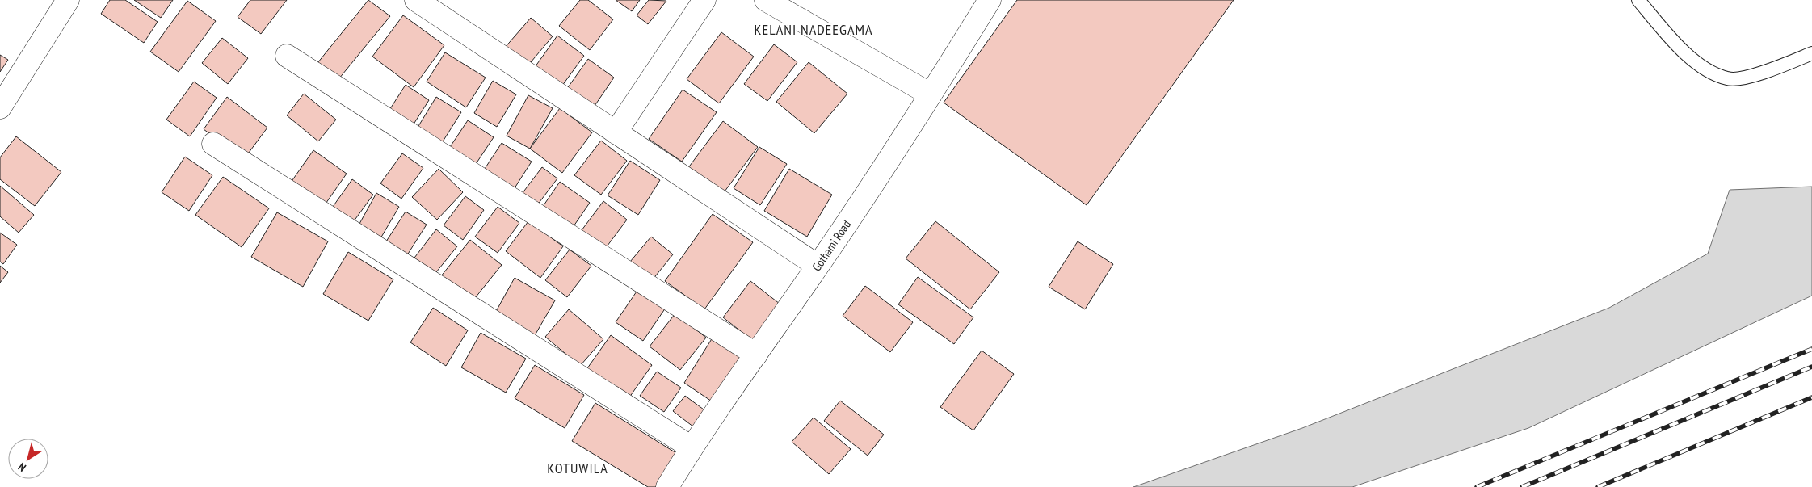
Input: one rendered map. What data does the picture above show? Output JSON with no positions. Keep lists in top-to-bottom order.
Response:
{
  "streets": {
    "street": ["Gothami Road"]
  },
  "districts": ["KELANI NADEEGAMA", "KOTUWILA"],
  "north": "bottom left"
}
